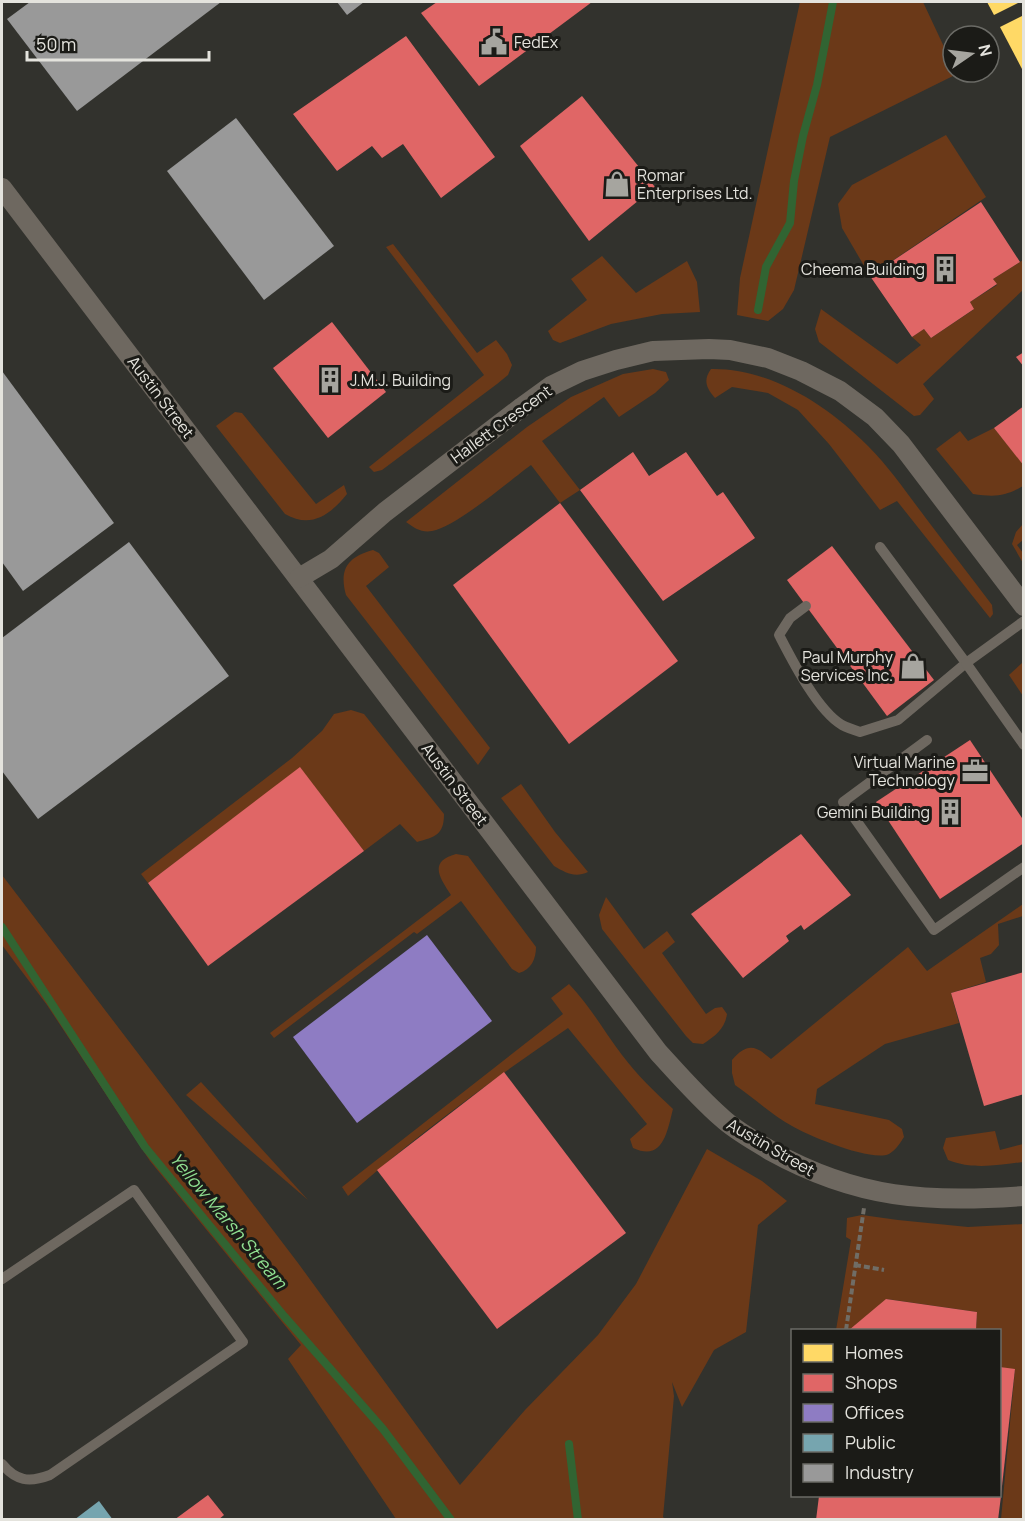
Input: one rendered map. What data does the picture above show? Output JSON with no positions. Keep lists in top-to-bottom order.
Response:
{
  "streets": {
    "street": ["Austin Street", "Hallett Crescent"]
  },
  "crossings": [
    ["Austin Street", "Hallett Crescent"]
  ],
  "water": ["Yellow Marsh Stream"],
  "places": {
    "public building": ["FedEx"],
    "shop": ["Romar Enterprises Ltd.", "Paul Murphy Services Inc."],
    "building": ["Cheema Building", "J.M.J. Building", "Gemini Building"],
    "office": ["Virtual Marine Technology"]
  },
  "legend": [
    "Homes",
    "Shops",
    "Offices",
    "Public",
    "Industry"
  ],
  "scale_bar": "50 m",
  "north": "right"
}
